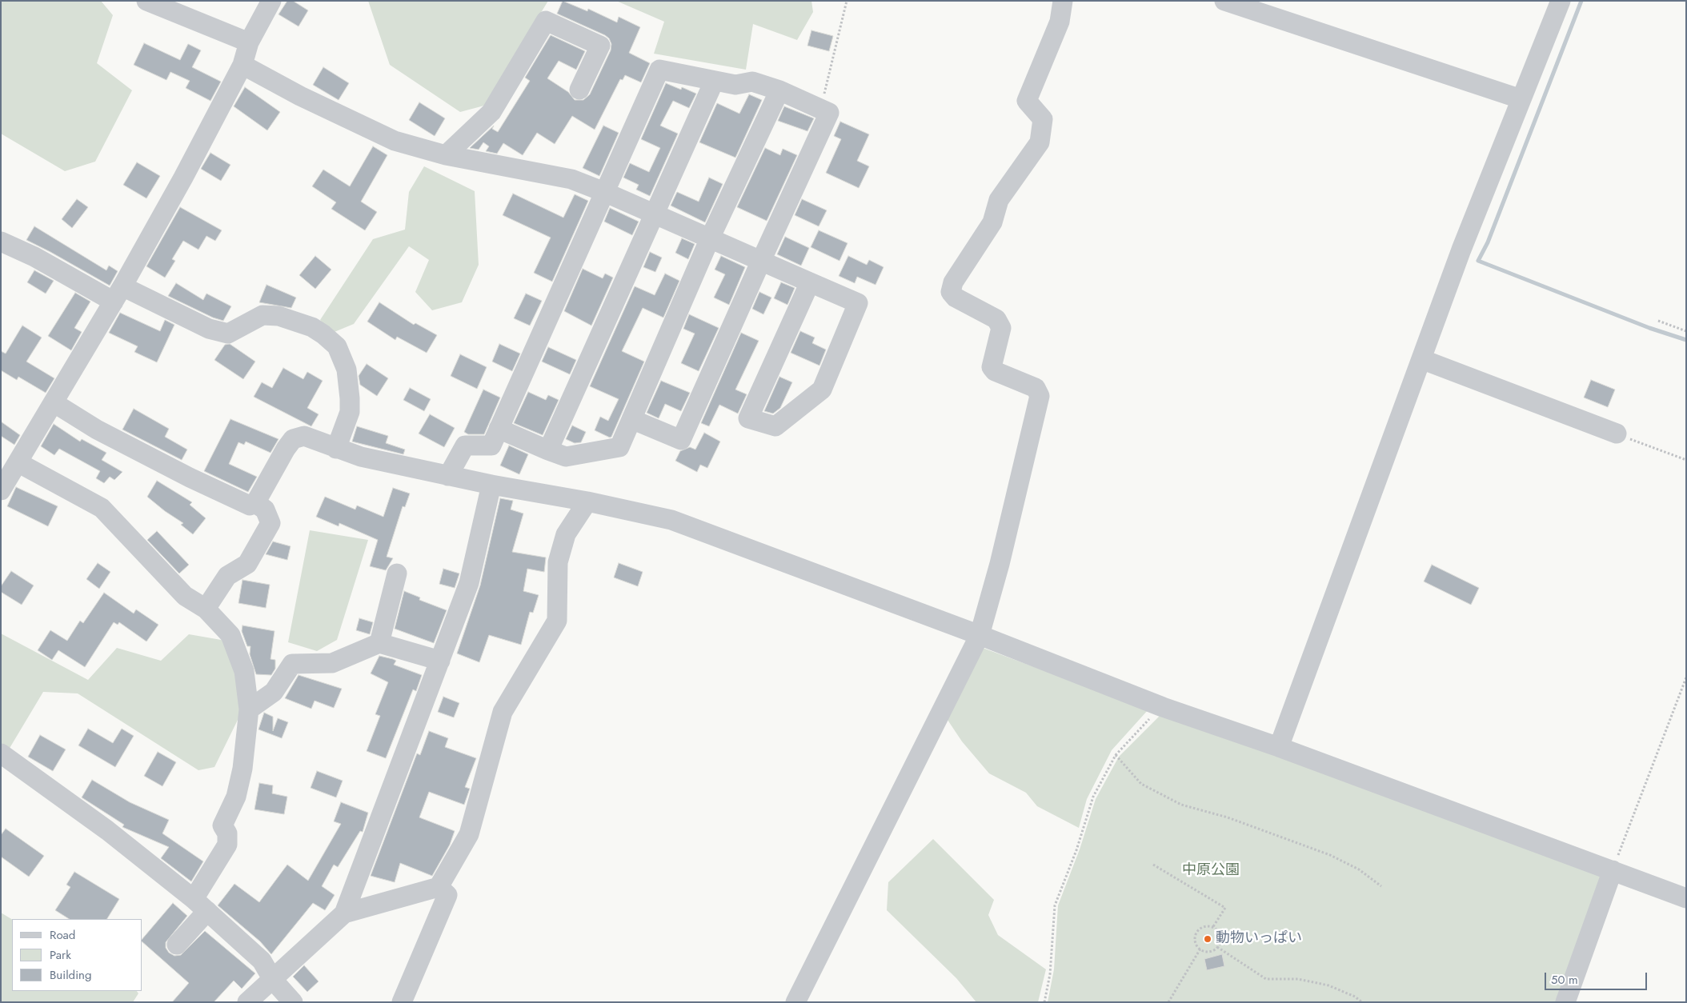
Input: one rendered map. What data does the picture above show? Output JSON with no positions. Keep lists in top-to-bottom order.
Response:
{
  "parks": ["中原公園"],
  "places": ["動物いっぱい"],
  "legend": ["Road", "Park", "Building"],
  "scale_bar": "50 m"
}
